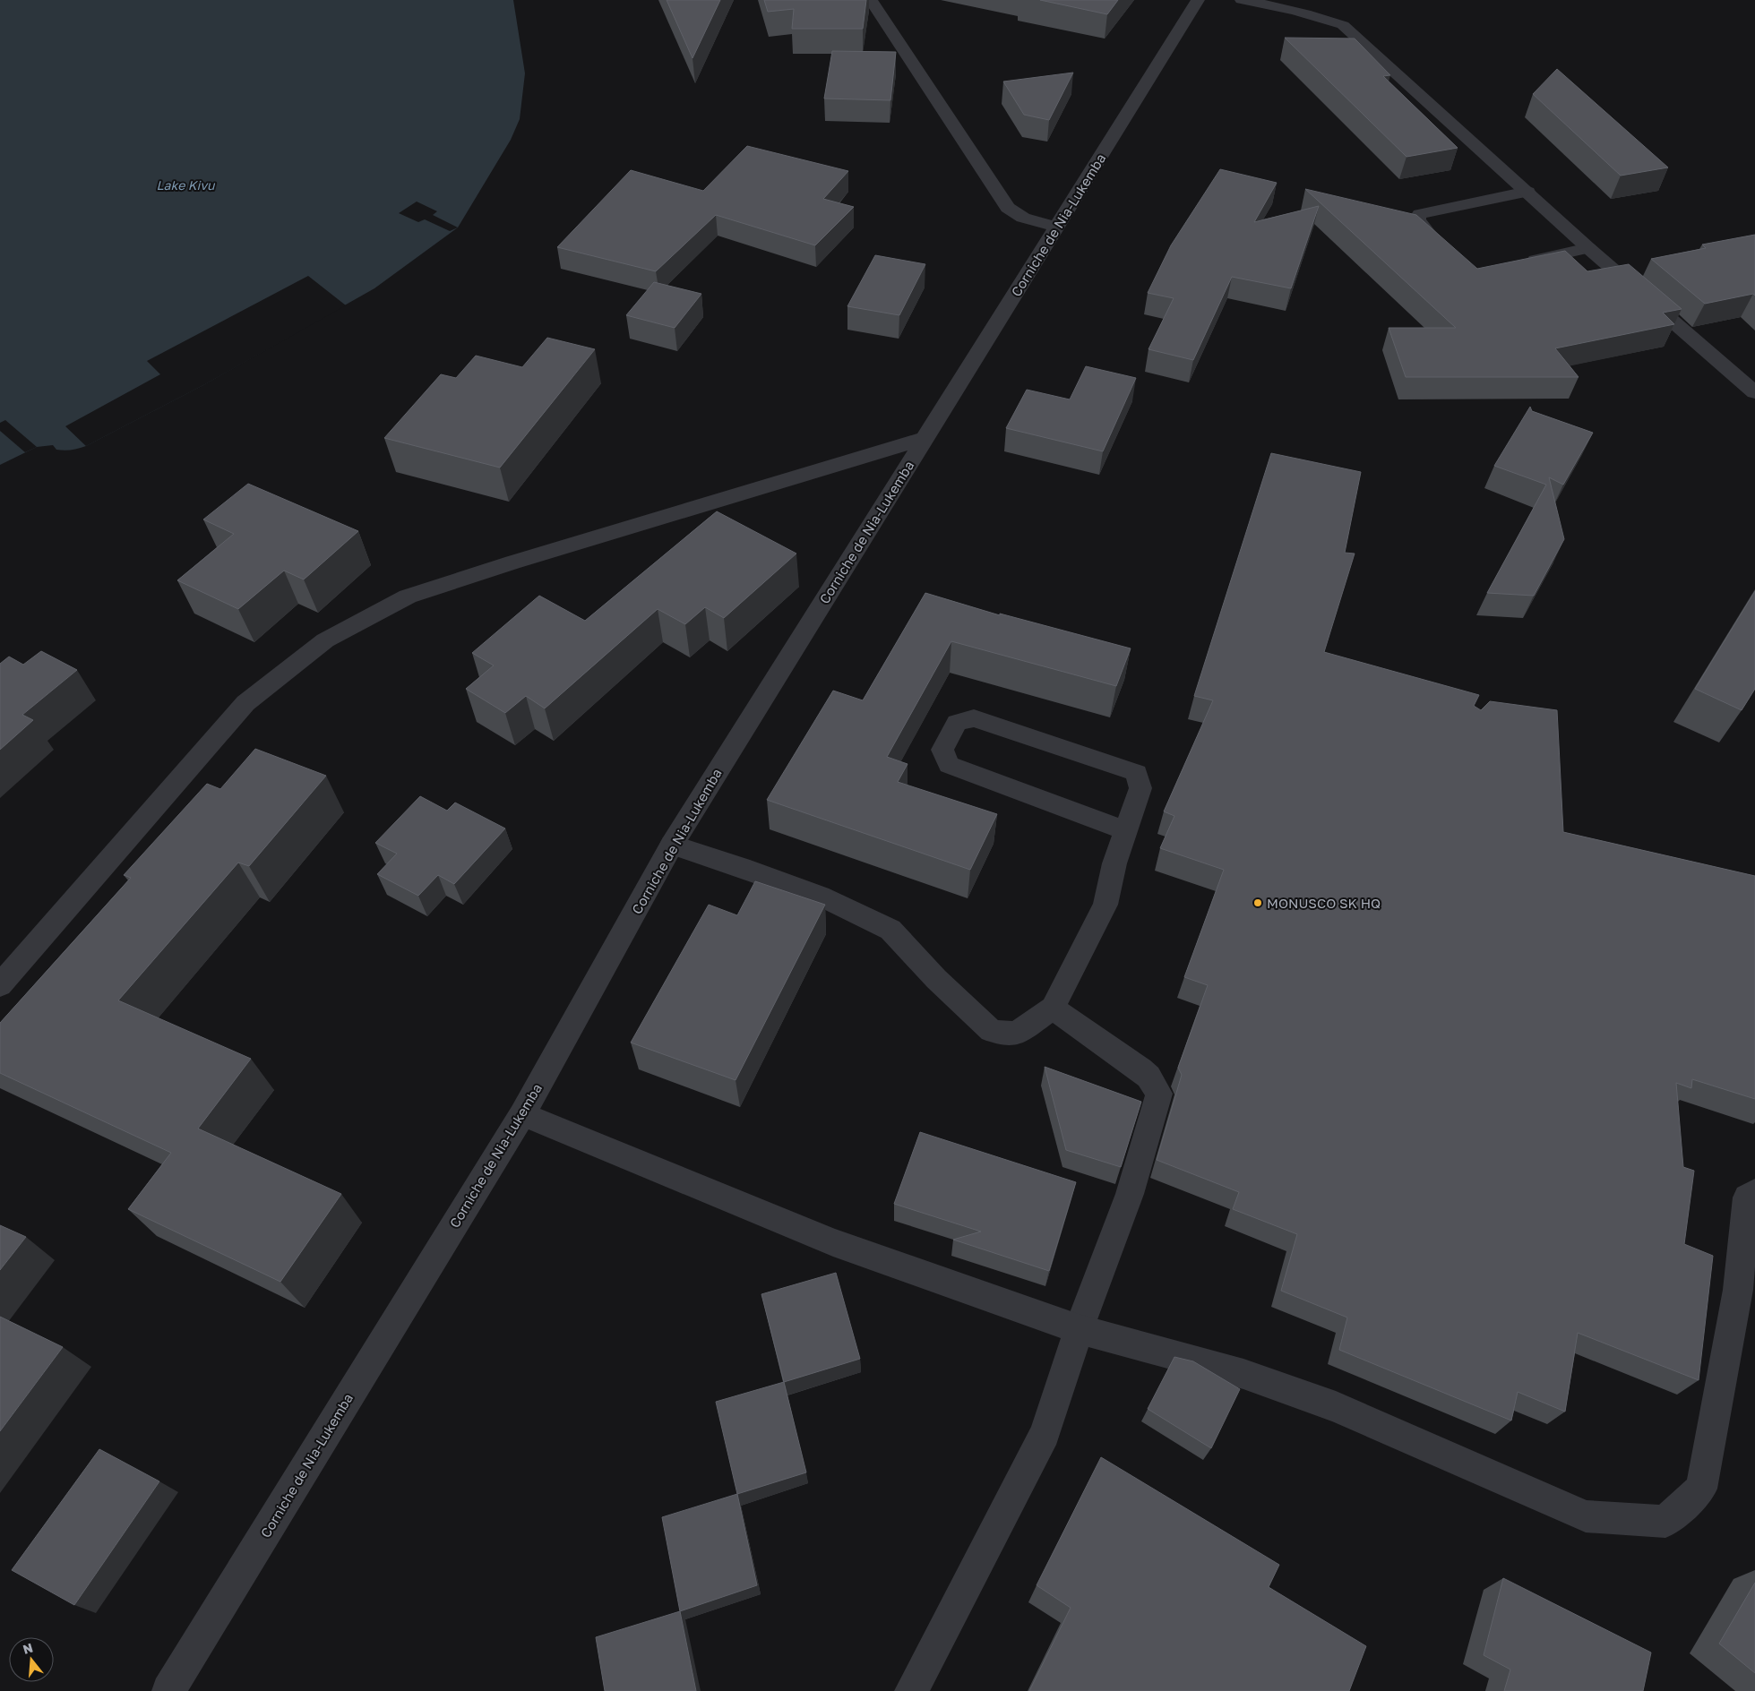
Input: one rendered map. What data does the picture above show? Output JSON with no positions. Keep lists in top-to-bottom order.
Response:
{
  "streets": {
    "street": ["Corniche de Nia-Lukemba"]
  },
  "water": ["Lake Kivu"],
  "places": ["MONUSCO SK HQ"],
  "north": "top"
}
